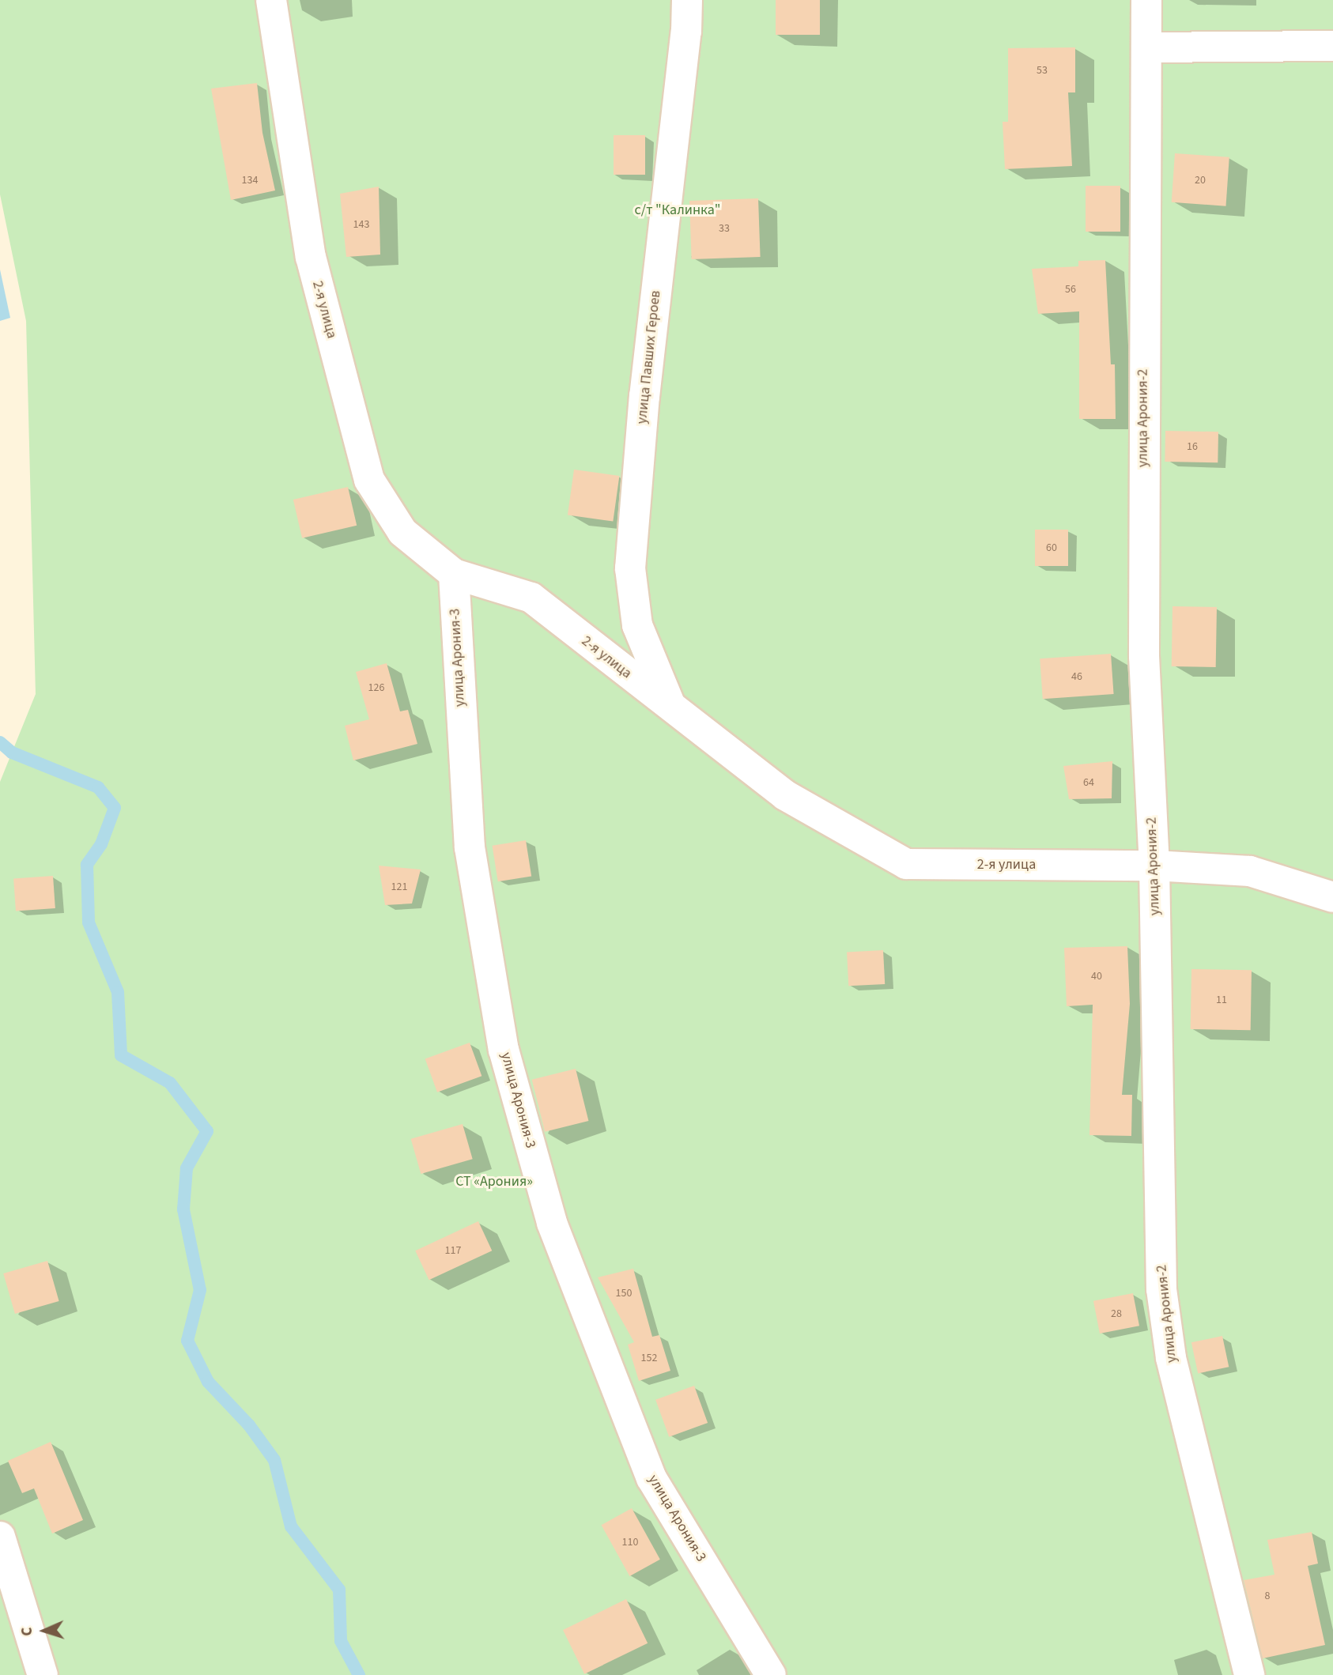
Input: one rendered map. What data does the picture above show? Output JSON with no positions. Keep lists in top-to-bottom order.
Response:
{
  "streets": {
    "street": [
      "2-я улица",
      "улица Павших Героев",
      "улица Арония-2",
      "улица Арония-3"
    ]
  },
  "crossings": [
    ["2-я улица", "улица Павших Героев"],
    ["2-я улица", "улица Арония-2"],
    ["2-я улица", "улица Арония-3"]
  ],
  "parks": ["с/т \"Калинка\"", "СТ «Арония»"],
  "house_numbers": [
    "53",
    "134",
    "20",
    "143",
    "33",
    "56",
    "16",
    "60",
    "46",
    "126",
    "64",
    "121",
    "40",
    "11",
    "117",
    "150",
    "28",
    "152",
    "110",
    "8"
  ],
  "north": "left"
}
